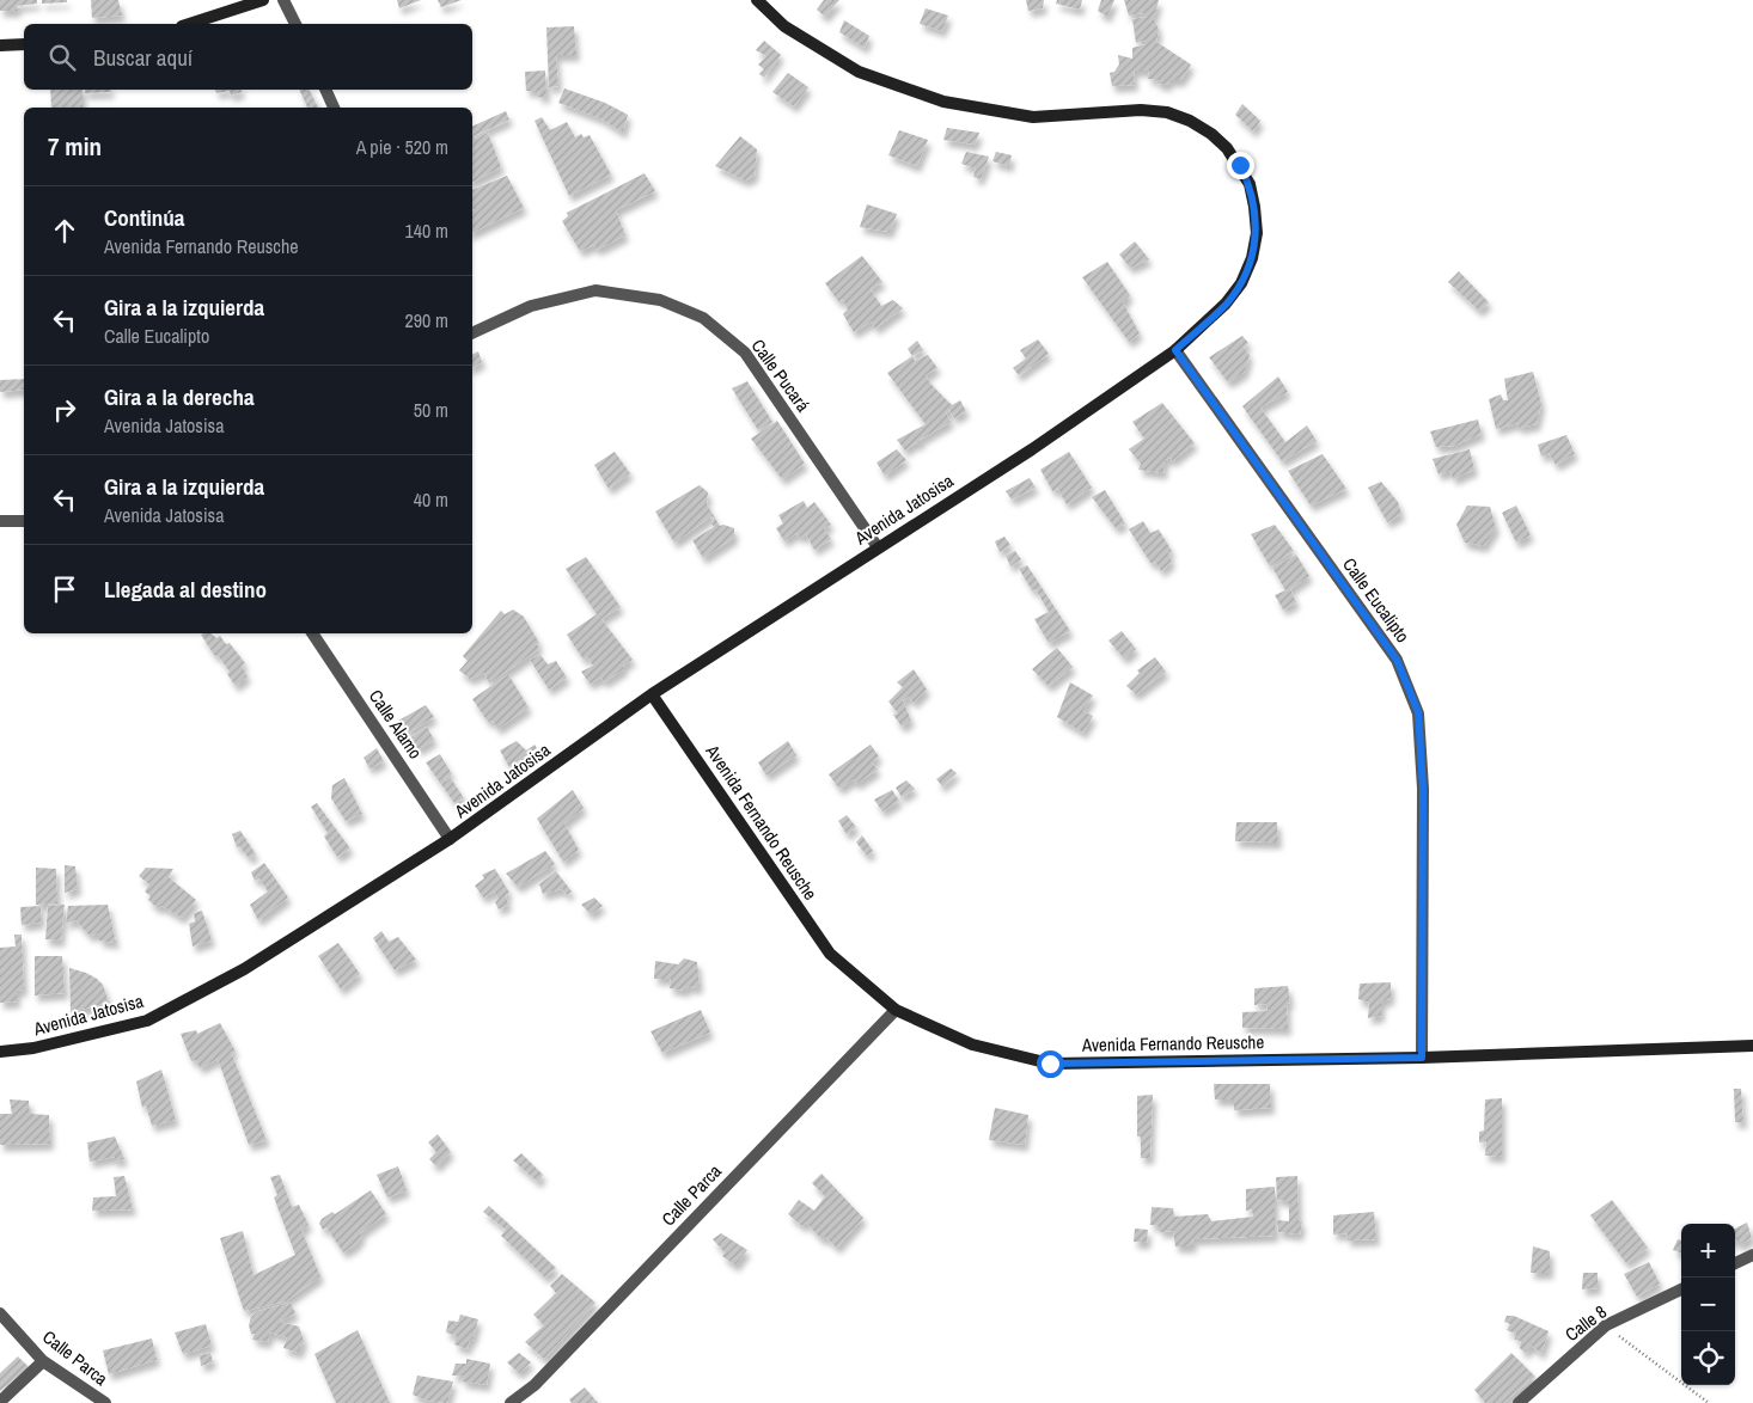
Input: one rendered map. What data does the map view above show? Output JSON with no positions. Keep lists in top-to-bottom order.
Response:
{
  "streets": {
    "street": [
      "Calle Pucará",
      "Avenida Jatosisa",
      "Calle Eucalipto",
      "Calle Alamo",
      "Avenida Fernando Reusche",
      "Calle Parca",
      "Calle 8"
    ]
  },
  "crossings": [
    ["Calle Pucará", "Avenida Jatosisa"],
    ["Avenida Jatosisa", "Calle Eucalipto"],
    ["Avenida Jatosisa", "Calle Alamo"],
    ["Avenida Jatosisa", "Avenida Fernando Reusche"],
    ["Calle Eucalipto", "Avenida Fernando Reusche"],
    ["Avenida Fernando Reusche", "Calle Parca"]
  ],
  "page": {
    "search": "Buscar aquí",
    "heading": ["7 min", "A pie · 520 m"],
    "list": [
      ["Continúa", "Avenida Fernando Reusche", "140 m"],
      ["Gira a la izquierda", "Calle Eucalipto", "290 m"],
      ["Gira a la derecha", "Avenida Jatosisa", "50 m"],
      ["Gira a la izquierda", "Avenida Jatosisa", "40 m"],
      "Llegada al destino"
    ],
    "map_buttons": ["+", "−"]
  }
}
